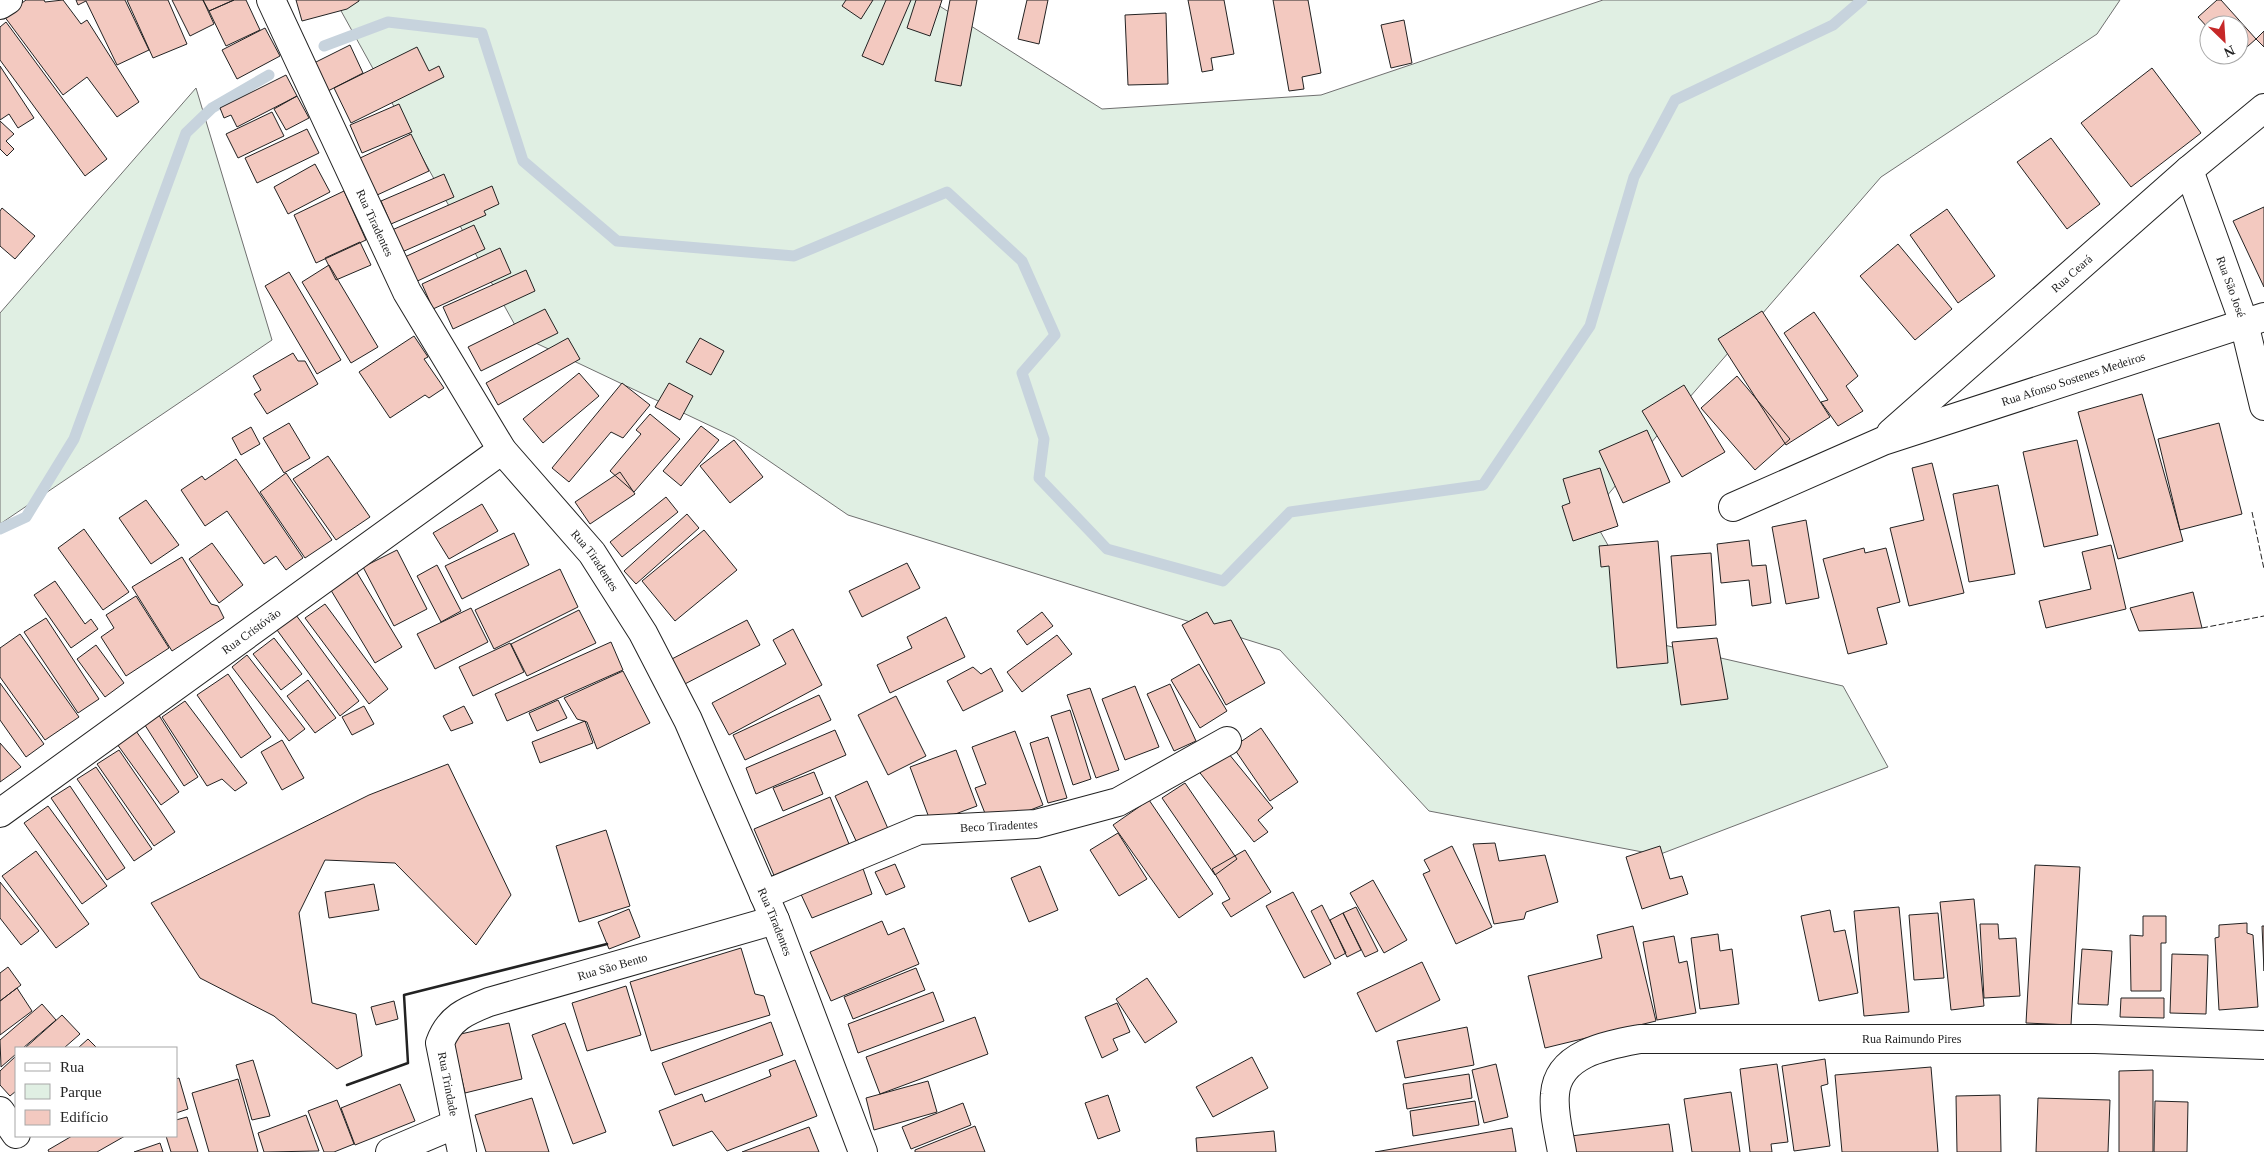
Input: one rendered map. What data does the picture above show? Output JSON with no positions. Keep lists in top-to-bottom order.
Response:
{
  "streets": {
    "street": [
      "Rua Tiradentes",
      "Rua Ceará",
      "Rua São José",
      "Rua Afonso Sostenes Medeiros",
      "Rua Cristóvão",
      "Beco Tiradentes",
      "Rua São Bento",
      "Rua Raimundo Pires",
      "Rua Trindade"
    ]
  },
  "crossings": [
    ["Rua Tiradentes", "Rua Cristóvão"],
    ["Rua Tiradentes", "Beco Tiradentes"],
    ["Rua Tiradentes", "Rua São Bento"],
    ["Rua Ceará", "Rua São José"],
    ["Rua Ceará", "Rua Afonso Sostenes Medeiros"],
    ["Rua São José", "Rua Afonso Sostenes Medeiros"],
    ["Rua São Bento", "Rua Trindade"]
  ],
  "legend": ["Rua", "Parque", "Edifício"],
  "north": "bottom right"
}
